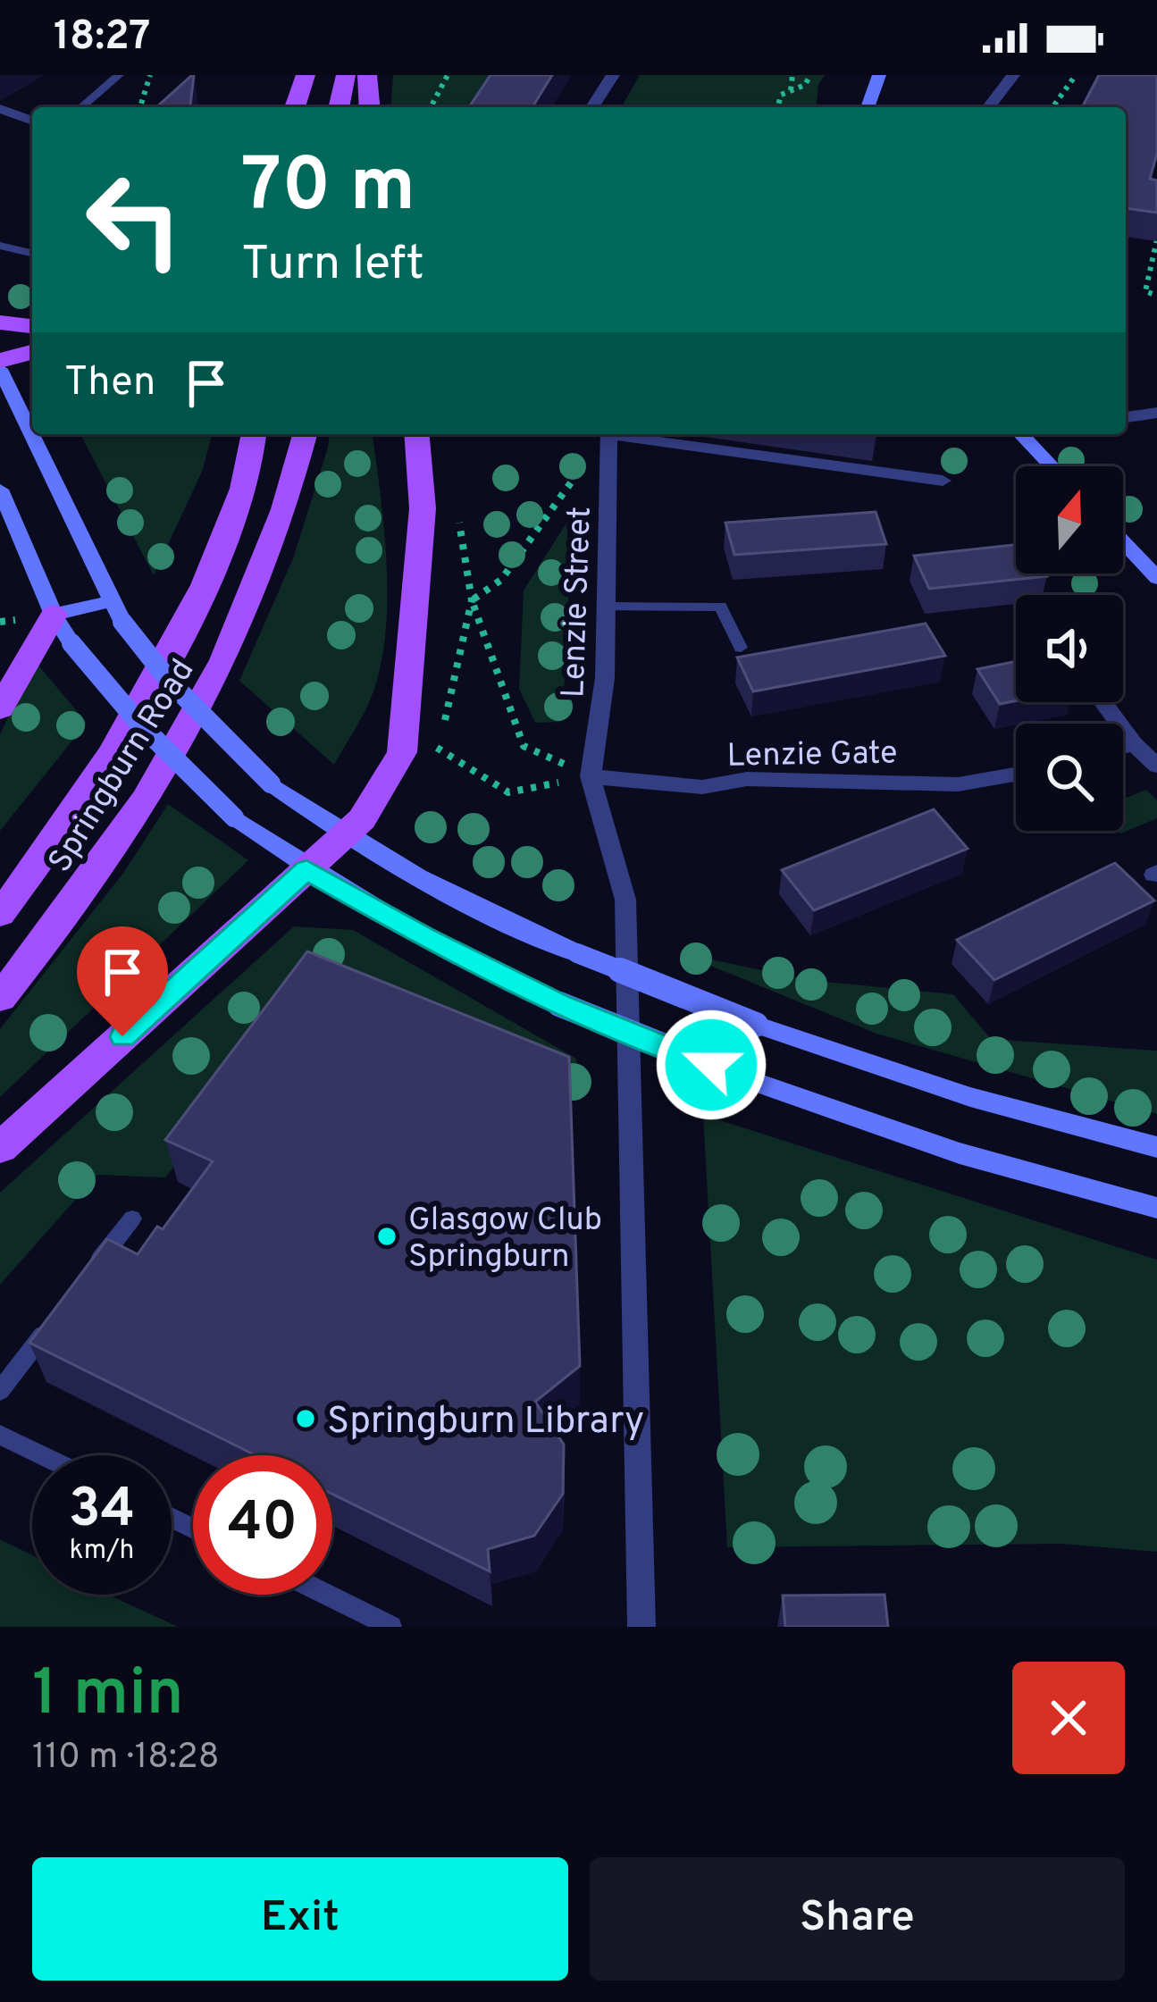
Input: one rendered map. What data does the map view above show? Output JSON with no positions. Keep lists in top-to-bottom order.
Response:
{
  "streets": {
    "main road": ["Springburn Road"],
    "street": ["Lenzie Street", "Lenzie Gate"]
  },
  "crossings": [
    ["Lenzie Street", "Lenzie Gate"]
  ],
  "places": ["Glasgow Club Springburn", "Springburn Library"],
  "north": "top",
  "page": {
    "status": "18:27",
    "turn": ["70 m", "Turn left"],
    "then": "Then",
    "speed": "34 km/h",
    "limit": "40",
    "heading": ["1 min", "110 m · 18:28"],
    "buttons": ["Exit", "Share"]
  }
}
